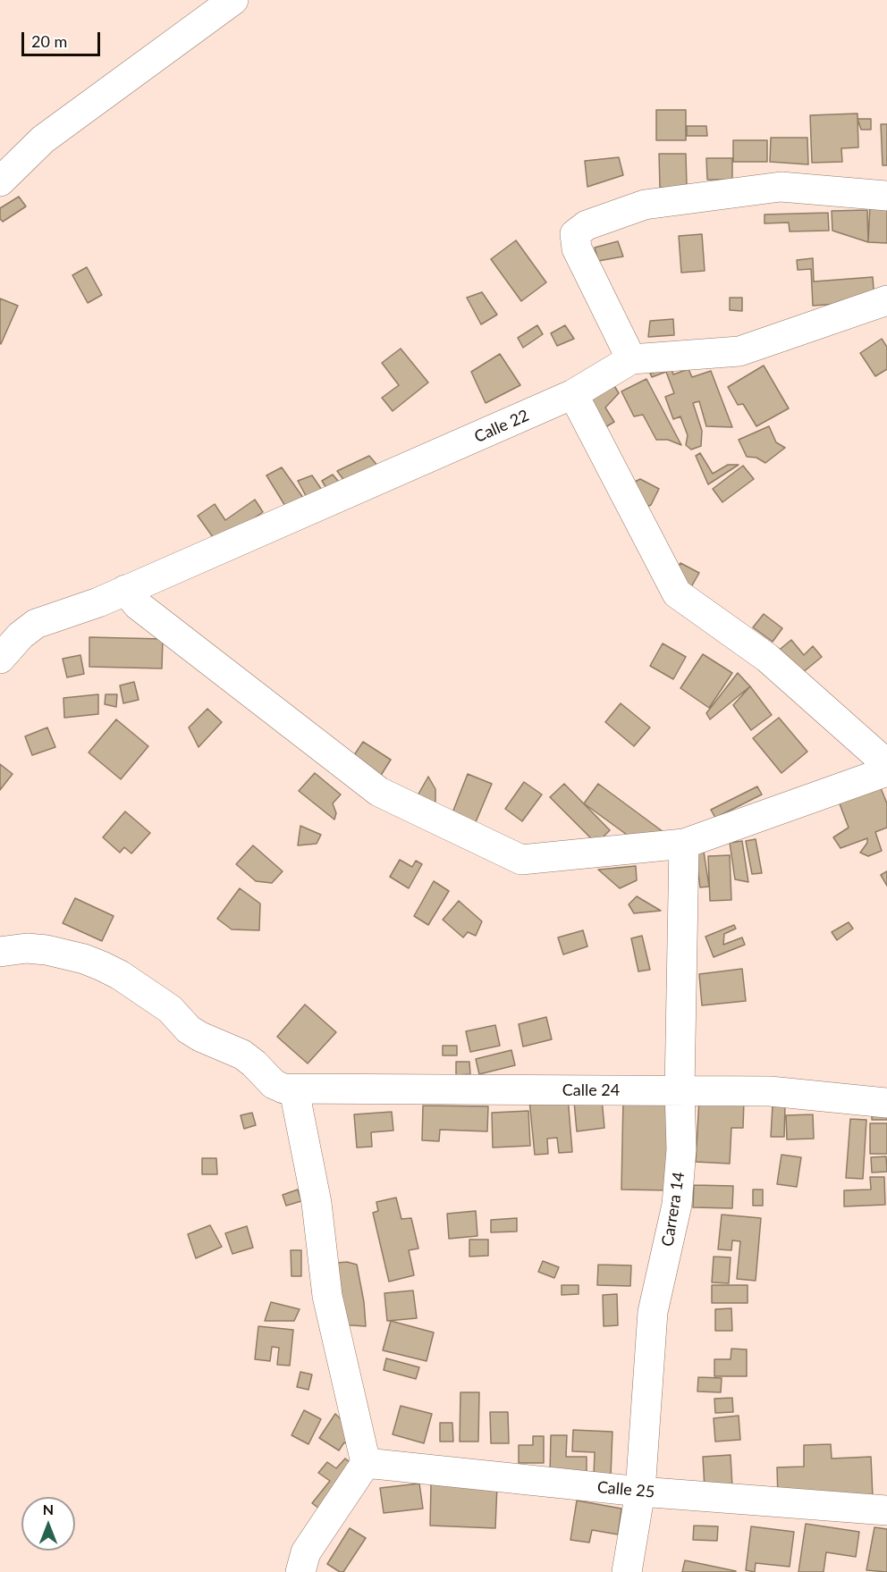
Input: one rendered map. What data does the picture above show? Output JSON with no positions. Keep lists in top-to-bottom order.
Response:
{
  "streets": {
    "street": [
      "Calle 22",
      "Calle 24",
      "Carrera 14",
      "Calle 25"
    ]
  },
  "crossings": [
    ["Calle 24", "Carrera 14"],
    ["Carrera 14", "Calle 25"]
  ],
  "scale_bar": "20 m",
  "north": "top"
}
